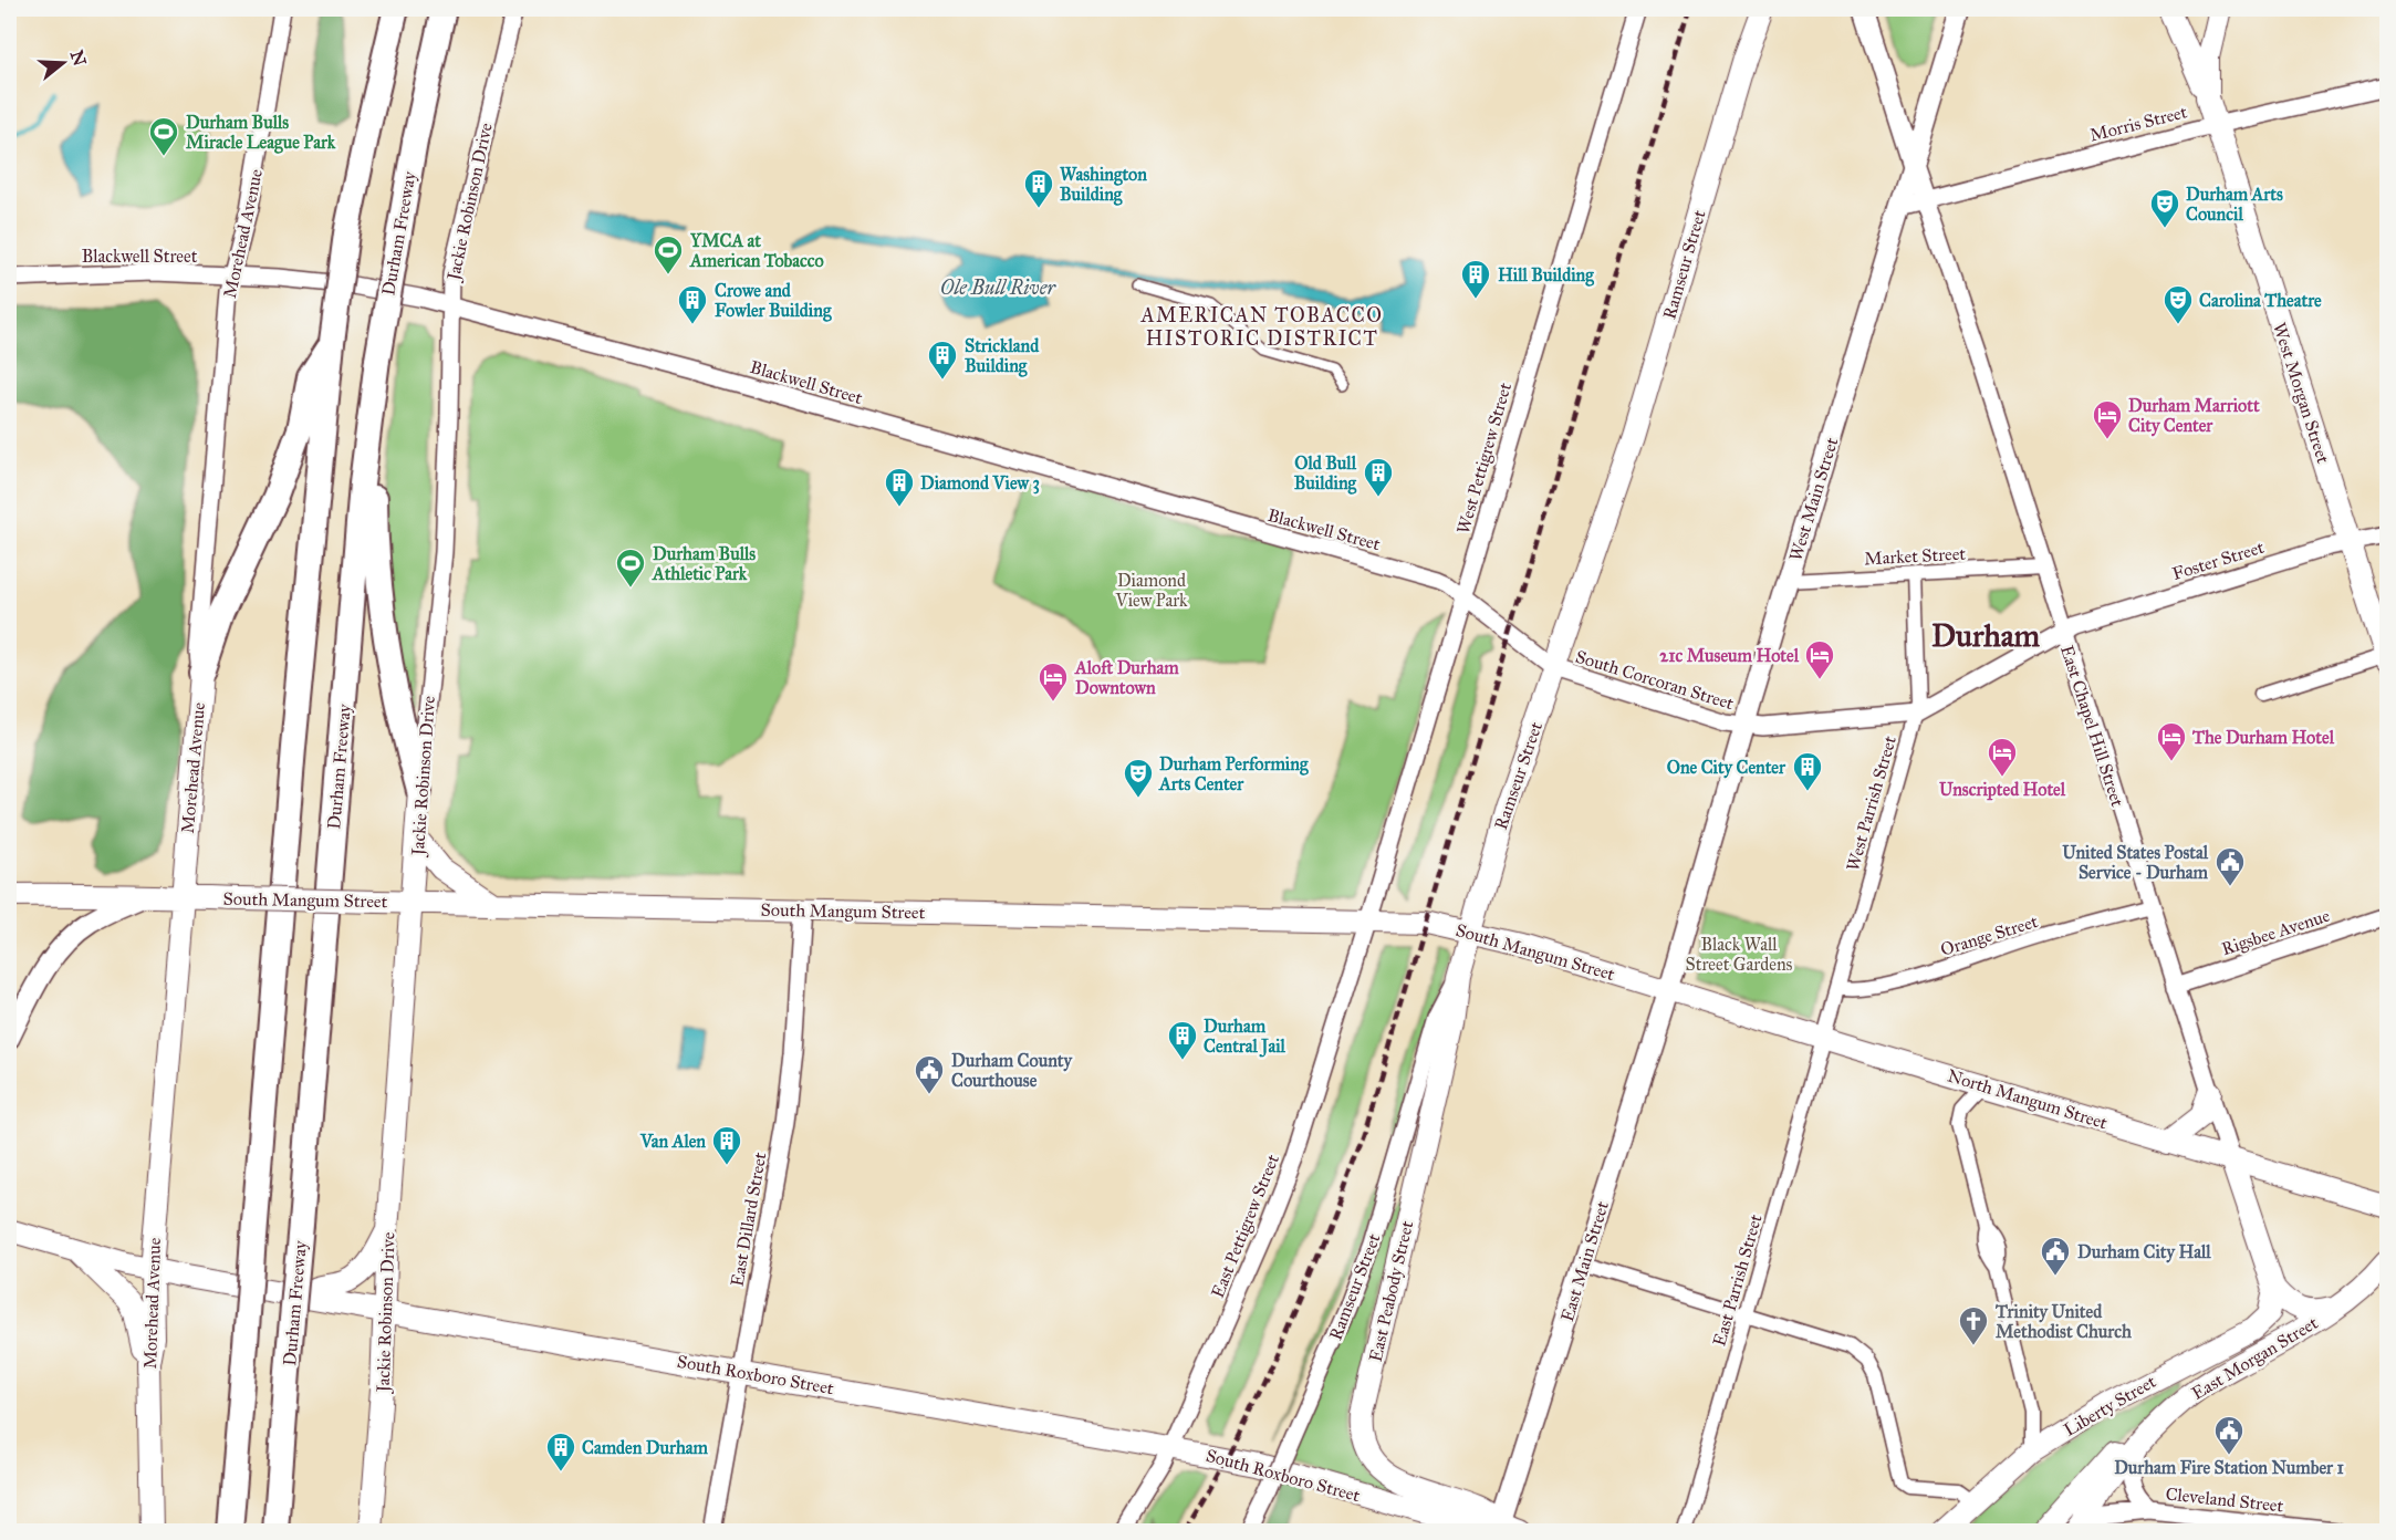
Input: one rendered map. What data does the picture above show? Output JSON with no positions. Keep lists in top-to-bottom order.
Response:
{
  "streets": {
    "highway": ["Durham Freeway"],
    "main road": [
      "Jackie Robinson Drive",
      "Morehead Avenue",
      "Ramseur Street",
      "West Morgan Street",
      "West Main Street",
      "East Chapel Hill Street",
      "South Mangum Street",
      "North Mangum Street",
      "East Main Street",
      "East Peabody Street",
      "East Morgan Street",
      "South Roxboro Street",
      "Liberty Street"
    ],
    "street": [
      "Morris Street",
      "Blackwell Street",
      "West Pettigrew Street",
      "Market Street",
      "Foster Street",
      "South Corcoran Street",
      "West Parrish Street",
      "Rigsbee Avenue",
      "Orange Street",
      "East Dillard Street",
      "East Pettigrew Street",
      "East Parrish Street",
      "Cleveland Street"
    ]
  },
  "crossings": [
    ["Morris Street", "West Morgan Street"],
    ["Morris Street", "West Main Street"],
    ["Morris Street", "East Chapel Hill Street"],
    ["Jackie Robinson Drive", "Blackwell Street"],
    ["Jackie Robinson Drive", "South Mangum Street"],
    ["Jackie Robinson Drive", "South Roxboro Street"],
    ["Morehead Avenue", "Blackwell Street"],
    ["Morehead Avenue", "South Mangum Street"],
    ["Morehead Avenue", "South Roxboro Street"],
    ["Blackwell Street", "Ramseur Street"],
    ["Blackwell Street", "West Pettigrew Street"],
    ["Blackwell Street", "South Corcoran Street"],
    ["Ramseur Street", "South Corcoran Street"],
    ["Ramseur Street", "South Mangum Street"],
    ["Ramseur Street", "East Peabody Street"],
    ["West Morgan Street", "Foster Street"],
    ["West Pettigrew Street", "South Mangum Street"],
    ["West Pettigrew Street", "East Pettigrew Street"],
    ["West Main Street", "Market Street"],
    ["West Main Street", "South Corcoran Street"],
    ["West Main Street", "East Chapel Hill Street"],
    ["West Main Street", "South Mangum Street"],
    ["West Main Street", "North Mangum Street"],
    ["West Main Street", "East Main Street"],
    ["Market Street", "East Chapel Hill Street"],
    ["Market Street", "West Parrish Street"],
    ["Foster Street", "East Chapel Hill Street"],
    ["Foster Street", "West Parrish Street"],
    ["East Chapel Hill Street", "Rigsbee Avenue"],
    ["East Chapel Hill Street", "Orange Street"],
    ["East Chapel Hill Street", "North Mangum Street"],
    ["East Chapel Hill Street", "Liberty Street"],
    ["West Parrish Street", "Orange Street"],
    ["West Parrish Street", "North Mangum Street"],
    ["West Parrish Street", "East Parrish Street"],
    ["South Mangum Street", "North Mangum Street"],
    ["South Mangum Street", "East Dillard Street"],
    ["South Mangum Street", "East Pettigrew Street"],
    ["South Mangum Street", "East Main Street"],
    ["North Mangum Street", "East Main Street"],
    ["North Mangum Street", "East Parrish Street"],
    ["East Dillard Street", "South Roxboro Street"],
    ["East Pettigrew Street", "South Roxboro Street"],
    ["East Main Street", "East Peabody Street"],
    ["East Main Street", "South Roxboro Street"],
    ["East Peabody Street", "South Roxboro Street"],
    ["East Morgan Street", "Liberty Street"],
    ["East Morgan Street", "Cleveland Street"]
  ],
  "districts": ["AMERICAN TOBACCO HISTORIC DISTRICT", "Durham"],
  "water": ["Ole Bull River"],
  "parks": ["Diamond View Park", "Black Wall Street Gardens"],
  "places": {
    "sports": ["Durham Bulls Miracle League Park", "YMCA at American Tobacco", "Durham Bulls Athletic Park"],
    "building": [
      "Washington Building",
      "Hill Building",
      "Crowe and Fowler Building",
      "Strickland Building",
      "Old Bull Building",
      "Diamond View 3",
      "One City Center",
      "Durham Central Jail",
      "Van Alen",
      "Camden Durham"
    ],
    "theatre": ["Durham Arts Council", "Carolina Theatre", "Durham Performing Arts Center"],
    "hotel": [
      "Durham Marriott City Center",
      "21c Museum Hotel",
      "Aloft Durham Downtown",
      "The Durham Hotel",
      "Unscripted Hotel"
    ],
    "public building": [
      "United States Postal Service - Durham",
      "Durham County Courthouse",
      "Durham City Hall",
      "Durham Fire Station Number 1"
    ],
    "church": ["Trinity United Methodist Church"]
  },
  "north": "right"
}
